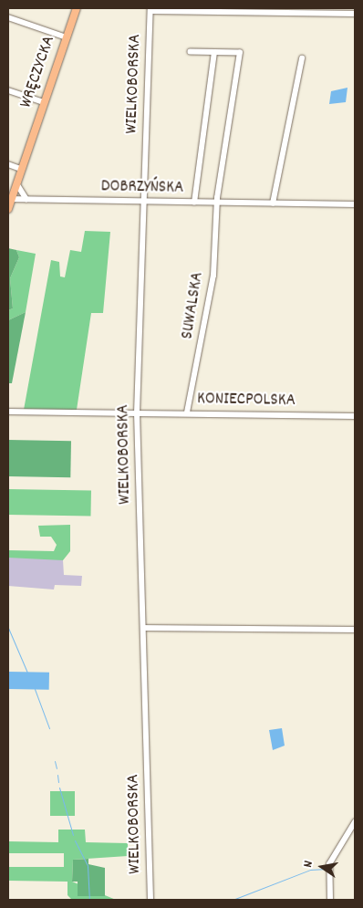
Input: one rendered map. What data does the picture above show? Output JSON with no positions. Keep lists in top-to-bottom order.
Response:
{
  "streets": {
    "main road": ["WRĘCZYCKA"],
    "street": [
      "WIELKOBORSKA",
      "DOBRZYŃSKA",
      "SUWALSKA",
      "KONIECPOLSKA"
    ]
  },
  "crossings": [
    ["WRĘCZYCKA", "DOBRZYŃSKA"],
    ["WIELKOBORSKA", "DOBRZYŃSKA"],
    ["WIELKOBORSKA", "KONIECPOLSKA"],
    ["DOBRZYŃSKA", "SUWALSKA"],
    ["SUWALSKA", "KONIECPOLSKA"]
  ],
  "north": "left"
}
